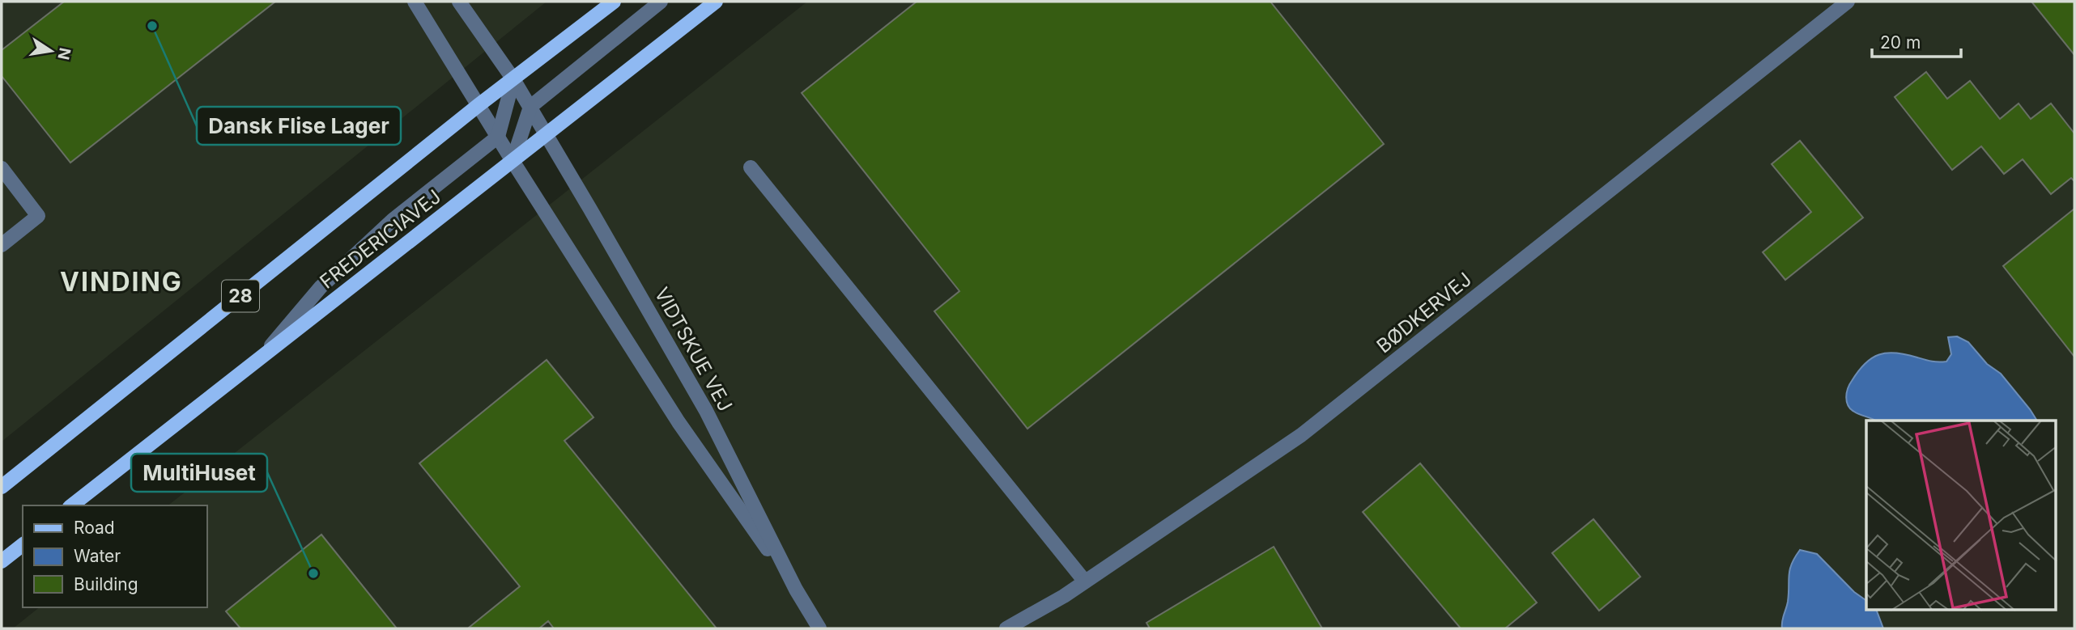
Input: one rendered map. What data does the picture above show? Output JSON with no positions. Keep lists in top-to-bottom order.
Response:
{
  "streets": {
    "main road": ["FREDERICIAVEJ", "28"],
    "street": ["BØDKERVEJ", "VIDTSKUE VEJ"]
  },
  "crossings": [
    ["FREDERICIAVEJ", "VIDTSKUE VEJ"],
    ["28", "VIDTSKUE VEJ"]
  ],
  "districts": ["VINDING"],
  "places": ["Dansk Flise Lager", "MultiHuset"],
  "legend": ["Road", "Water", "Building"],
  "scale_bar": "20 m",
  "north": "right"
}
